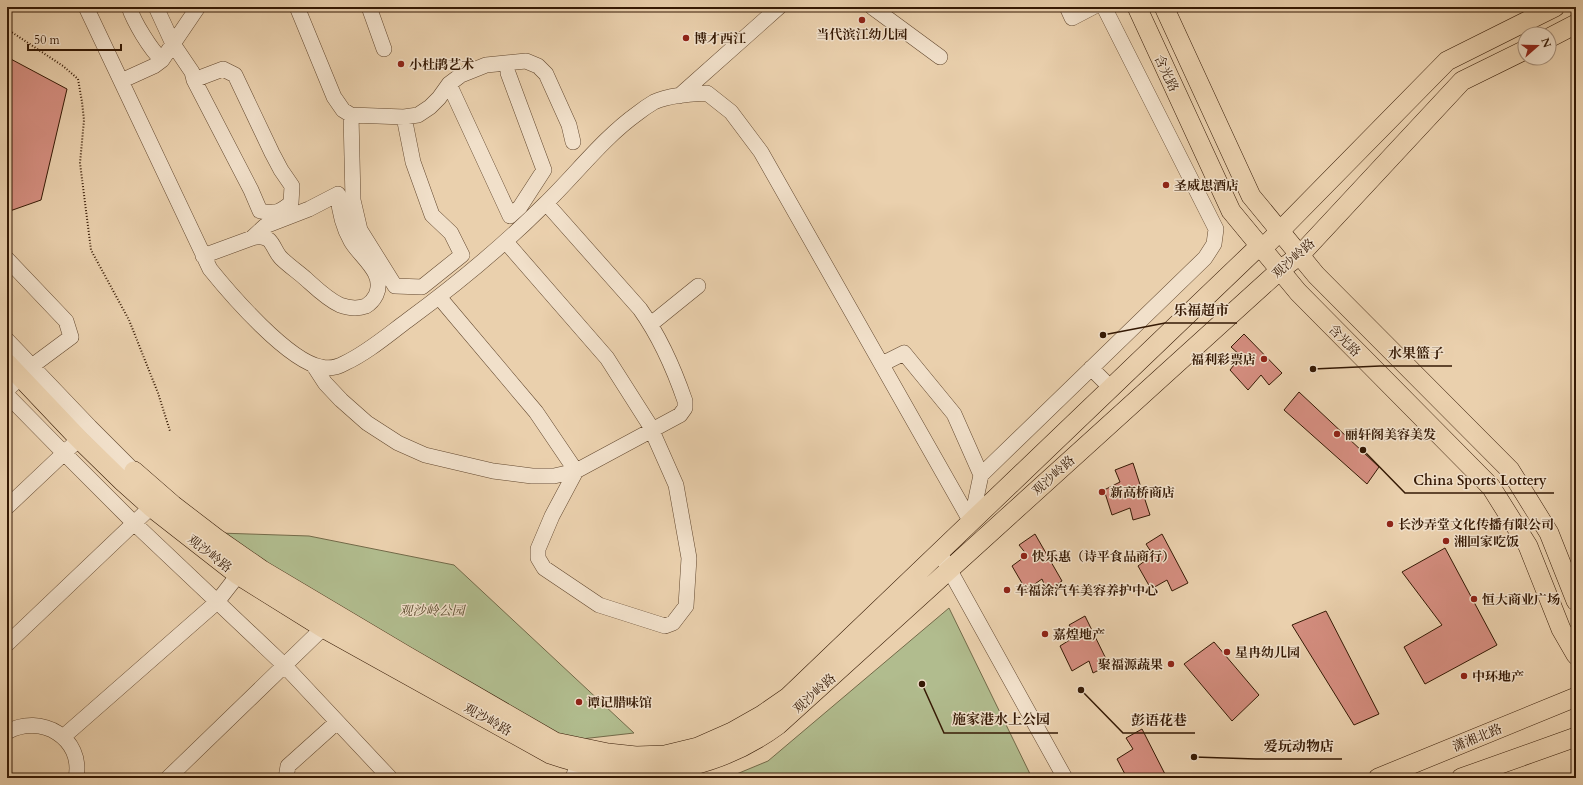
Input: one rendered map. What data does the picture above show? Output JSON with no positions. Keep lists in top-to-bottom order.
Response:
{
  "streets": {
    "main road": ["含光路", "观沙岭路", "潇湘北路"]
  },
  "crossings": [
    ["含光路", "观沙岭路"]
  ],
  "parks": ["观沙岭公园"],
  "places": [
    "当代滨江幼儿园",
    "博才西江",
    "小杜鹃艺术",
    "圣威思酒店",
    "乐福超市",
    "福利彩票店",
    "水果篮子",
    "丽轩阁美容美发",
    "China Sports Lottery",
    "新高桥商店",
    "长沙弄堂文化传播有限公司",
    "湘回家吃饭",
    "快乐惠（诗平食品商行）",
    "车福涂汽车美容养护中心",
    "恒大商业广场",
    "嘉煌地产",
    "星冉幼儿园",
    "聚福源蔬果",
    "中环地产",
    "施家港水上公园",
    "彭语花巷",
    "谭记腊味馆",
    "爱玩动物店"
  ],
  "scale_bar": "50 m",
  "north": "right"
}
